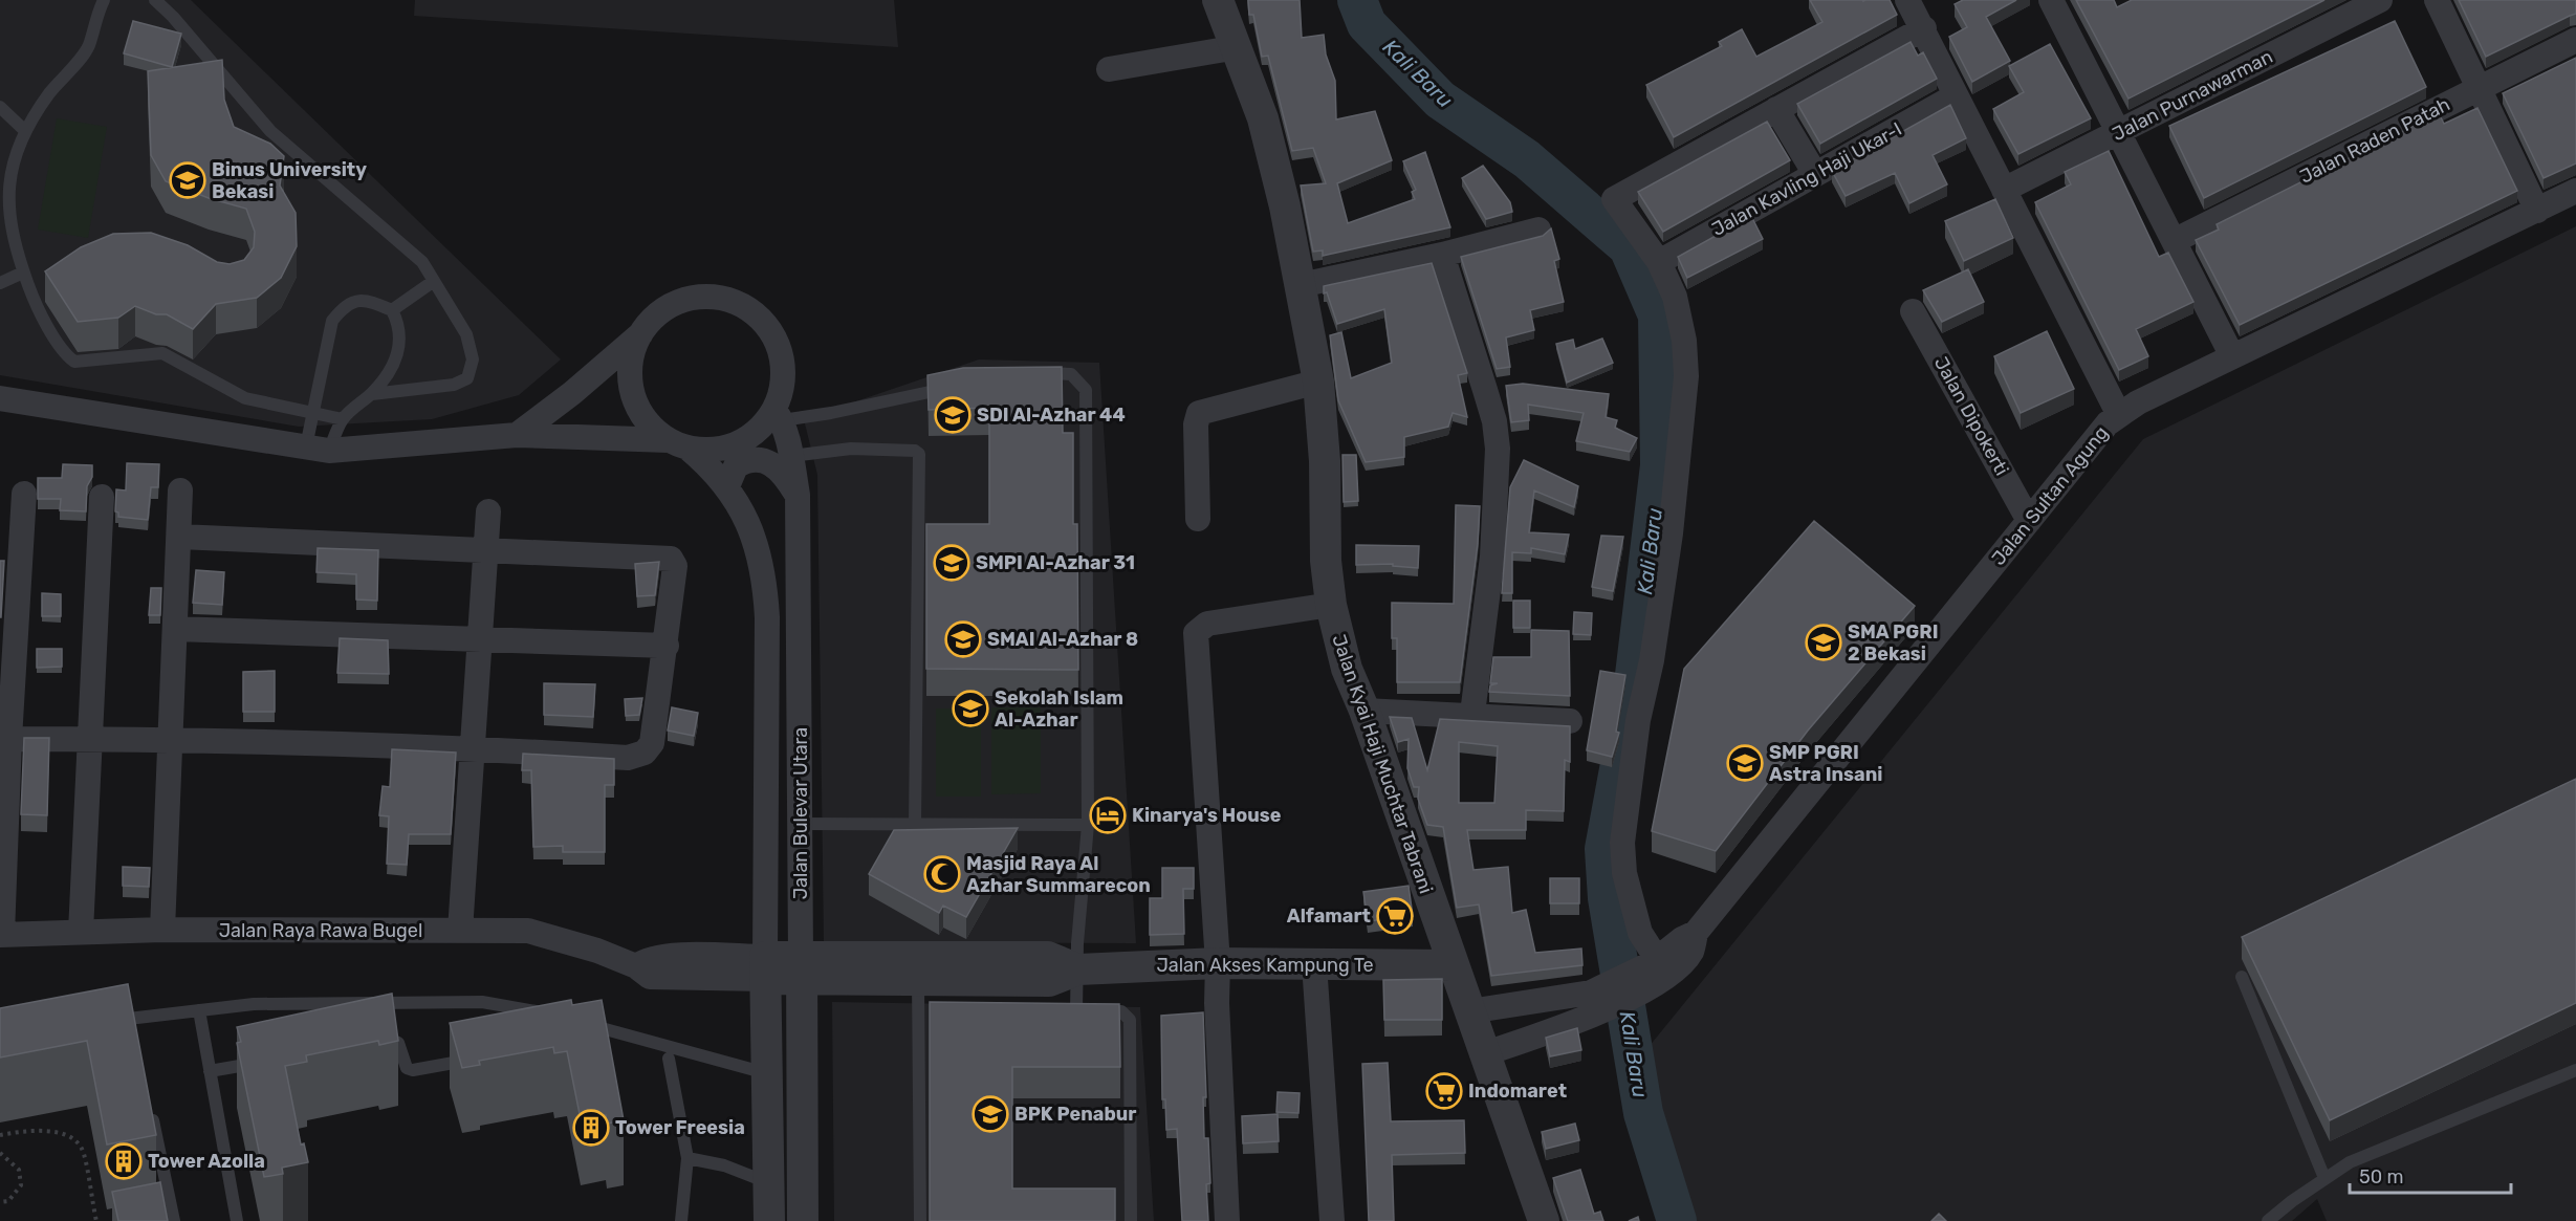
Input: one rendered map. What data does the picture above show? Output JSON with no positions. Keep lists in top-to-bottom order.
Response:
{
  "streets": {
    "street": [
      "Jalan Purnawarman",
      "Jalan Raden Patah",
      "Jalan Kavling Haji Ukar-I",
      "Jalan Dipokerti",
      "Jalan Sultan Agung",
      "Jalan Kyai Haji Muchtar Tabrani",
      "Jalan Bulevar Utara",
      "Jalan Raya Rawa Bugel",
      "Jalan Akses Kampung Te"
    ]
  },
  "crossings": [
    ["Jalan Dipokerti", "Jalan Sultan Agung"],
    ["Jalan Kyai Haji Muchtar Tabrani", "Jalan Akses Kampung Te"],
    ["Jalan Bulevar Utara", "Jalan Raya Rawa Bugel"],
    ["Jalan Bulevar Utara", "Jalan Akses Kampung Te"],
    ["Jalan Raya Rawa Bugel", "Jalan Akses Kampung Te"]
  ],
  "water": ["Kali Baru"],
  "places": {
    "school or university": [
      "Binus University Bekasi",
      "SDI Al-Azhar 44",
      "SMPI Al-Azhar 31",
      "SMAI Al-Azhar 8",
      "SMA PGRI 2 Bekasi",
      "Sekolah Islam Al-Azhar",
      "SMP PGRI Astra Insani",
      "BPK Penabur"
    ],
    "hotel": ["Kinarya's House"],
    "mosque": ["Masjid Raya Al Azhar Summarecon"],
    "supermarket": ["Alfamart", "Indomaret"],
    "building": ["Tower Freesia", "Tower Azolla"]
  },
  "scale_bar": "50 m"
}
